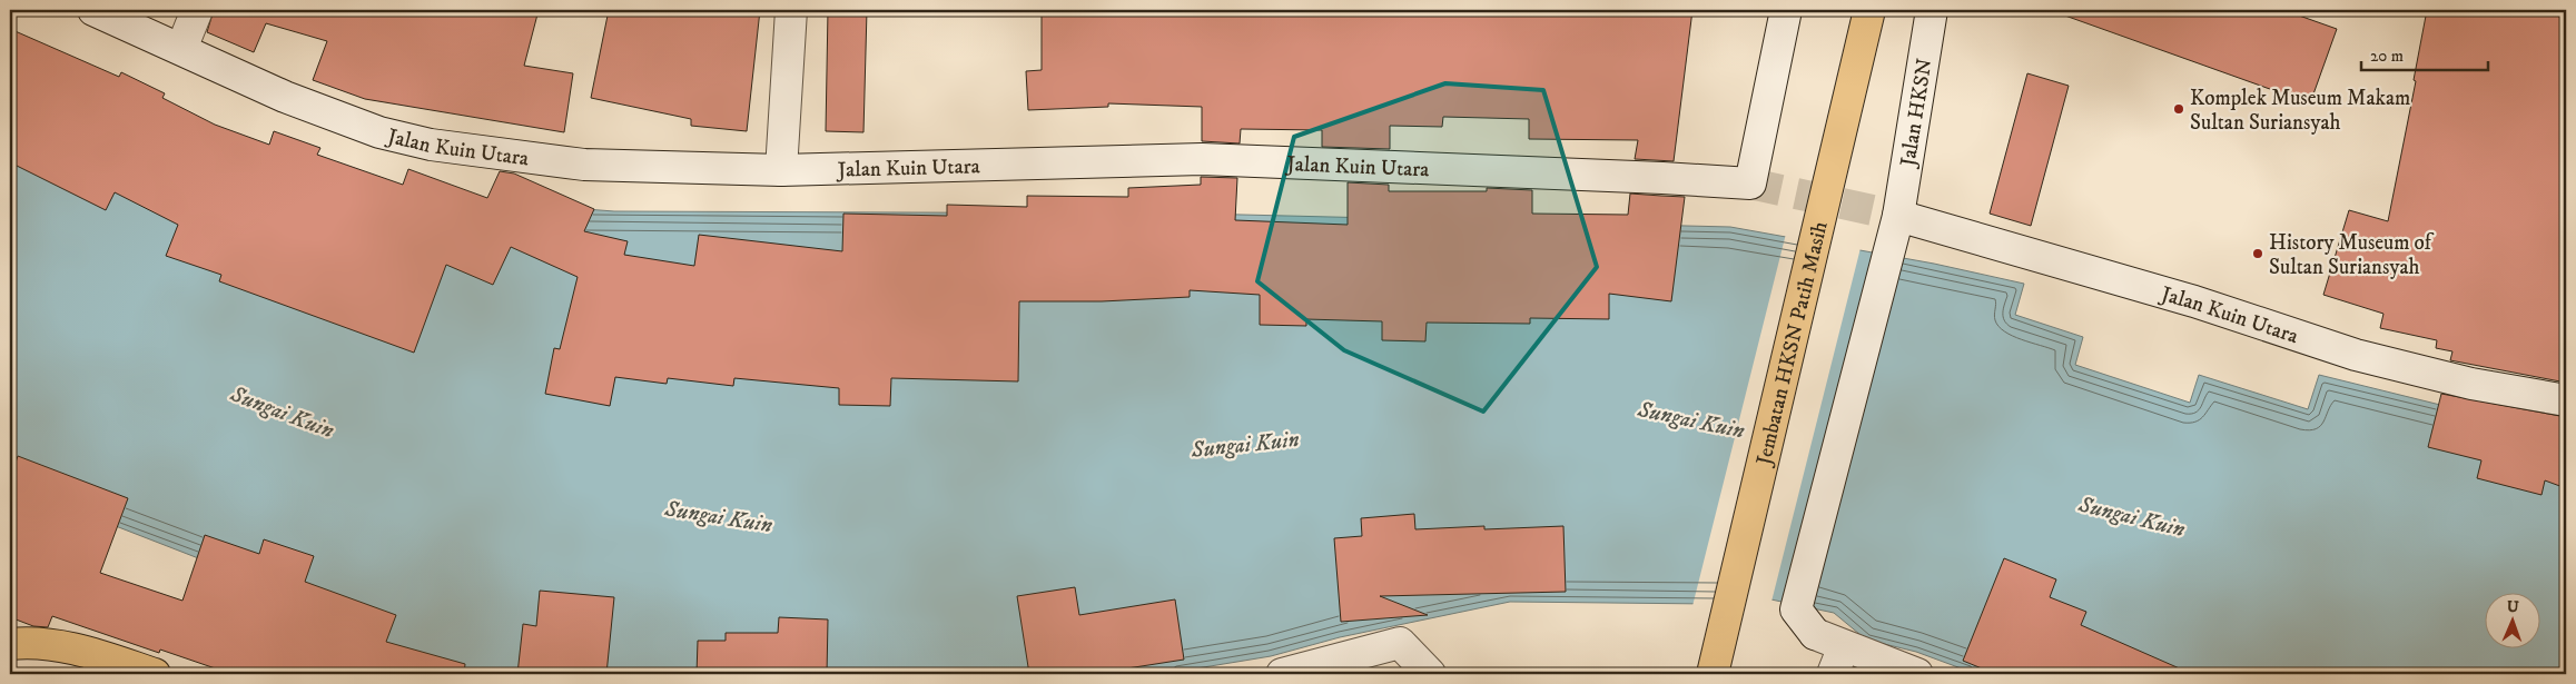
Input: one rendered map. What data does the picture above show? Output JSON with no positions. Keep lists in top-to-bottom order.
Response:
{
  "streets": {
    "main road": ["Jembatan HKSN Patih Masih"],
    "street": ["Jalan HKSN", "Jalan Kuin Utara"]
  },
  "crossings": [
    ["Jalan HKSN", "Jalan Kuin Utara"]
  ],
  "water": ["Sungai Kuin"],
  "places": ["Komplek Museum Makam Sultan Suriansyah", "History Museum of Sultan Suriansyah"],
  "scale_bar": "20 m",
  "north": "top"
}
